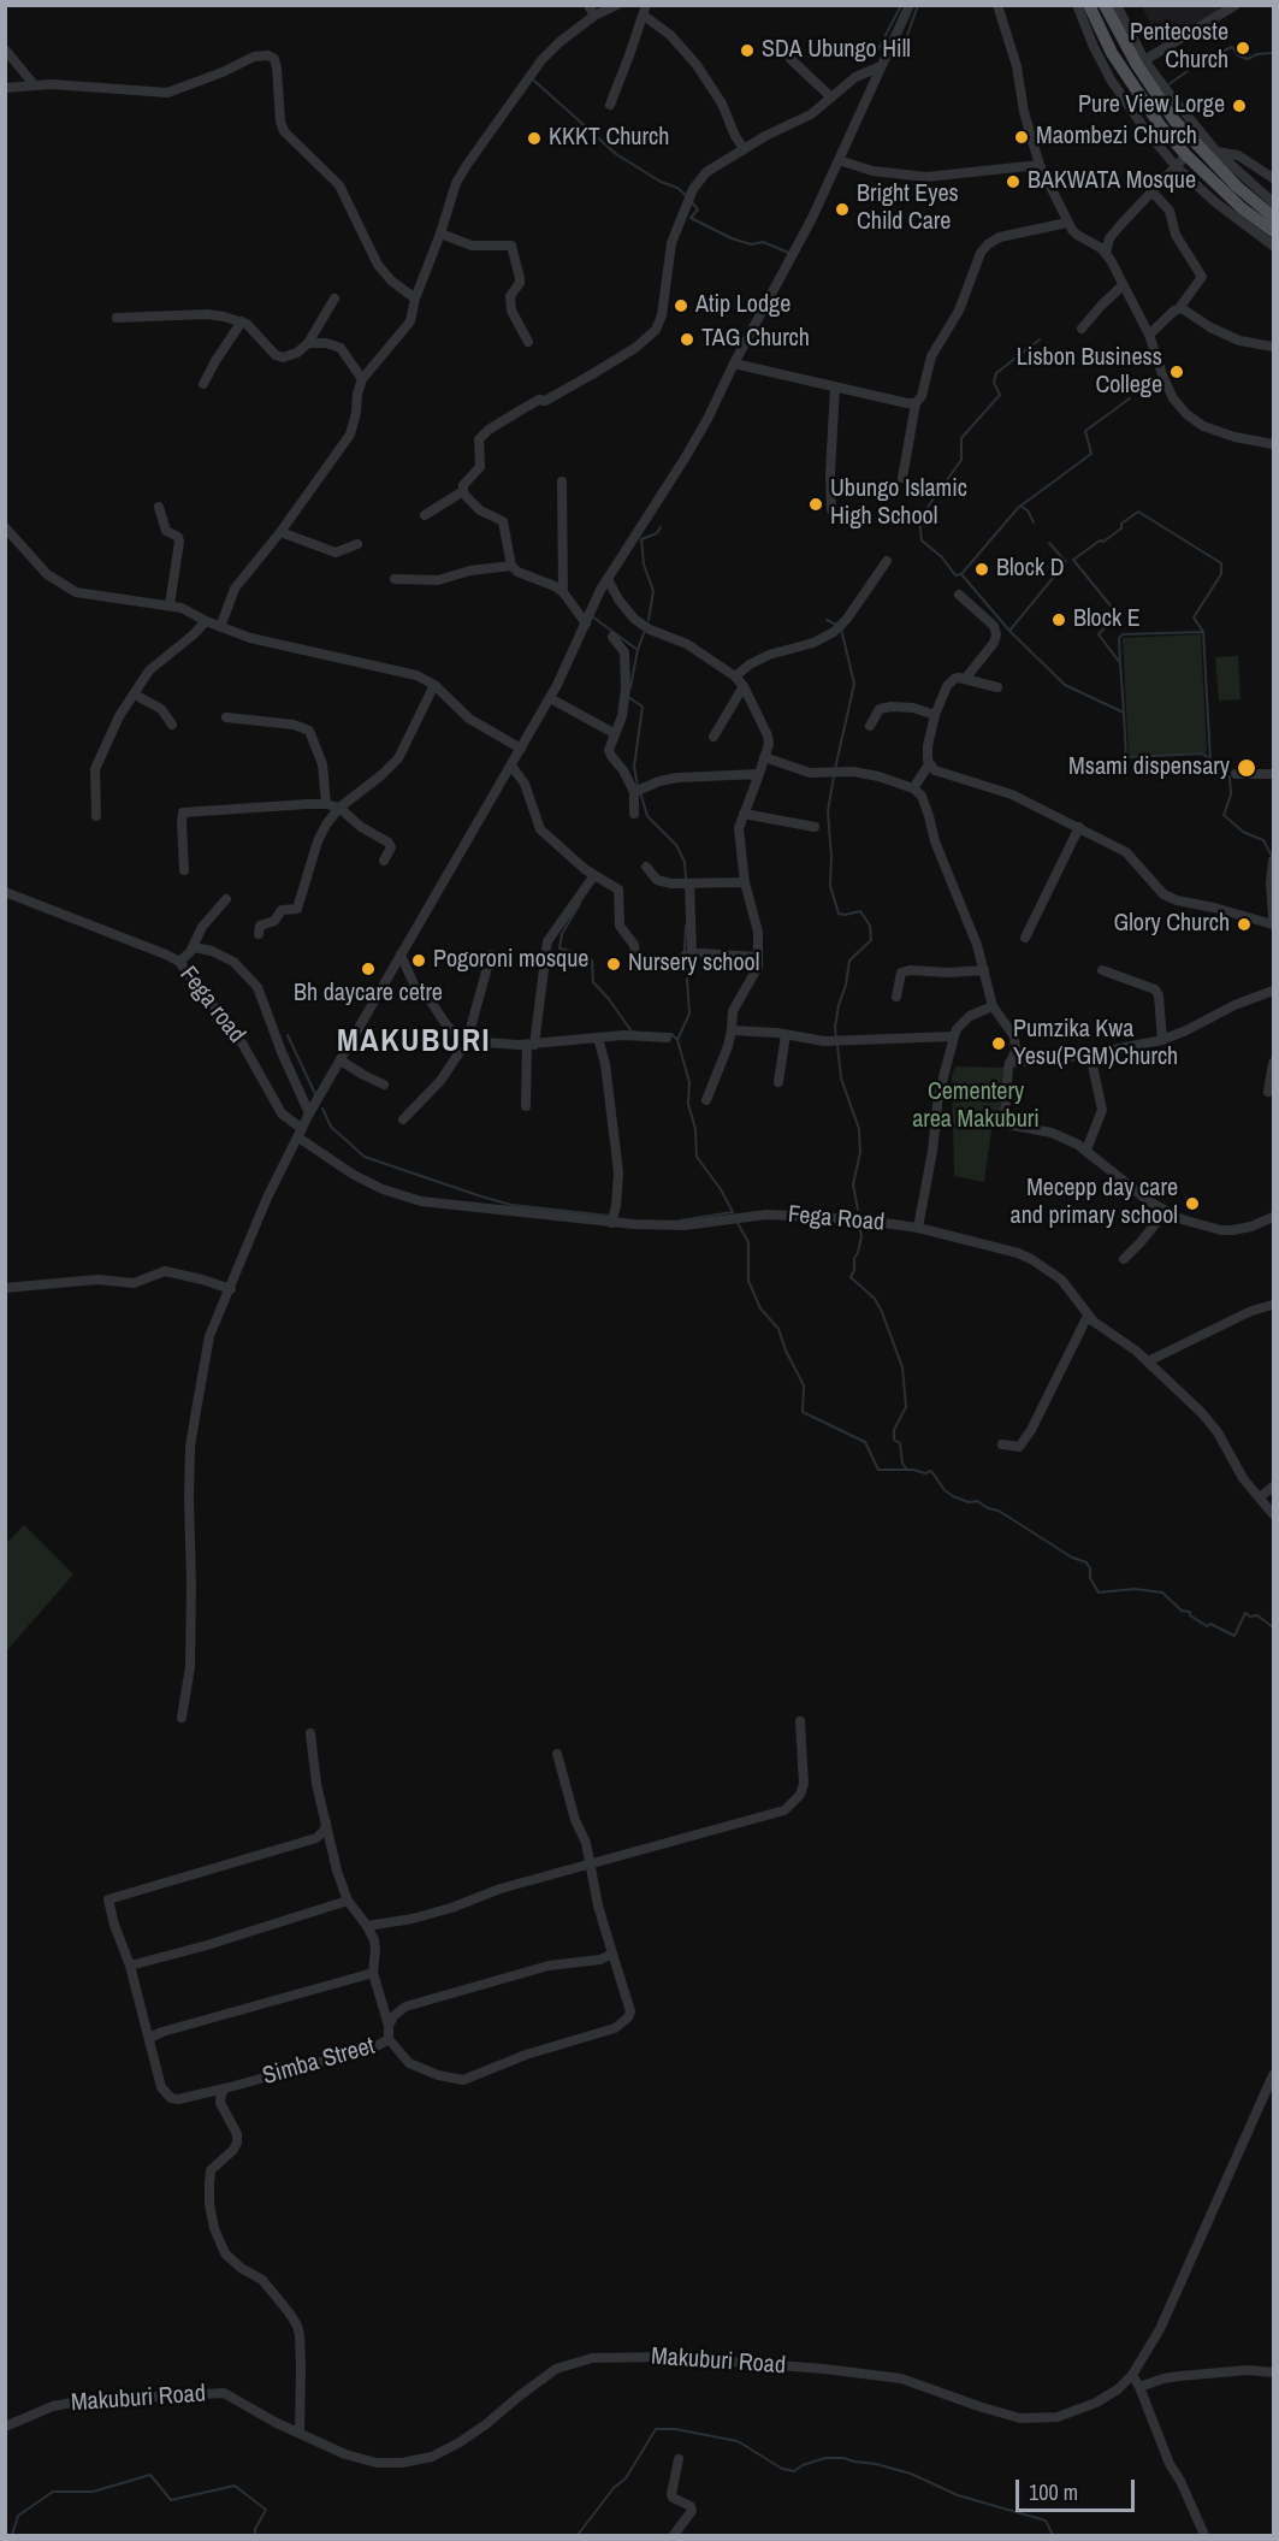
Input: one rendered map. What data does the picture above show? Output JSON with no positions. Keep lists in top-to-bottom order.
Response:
{
  "streets": {
    "street": [
      "Fega road",
      "Fega Road",
      "Simba Street",
      "Makuburi Road"
    ]
  },
  "crossings": [
    ["Fega road", "Fega Road"]
  ],
  "districts": ["MAKUBURI"],
  "parks": ["Cementery area Makuburi"],
  "places": [
    "Pentecoste Church",
    "SDA Ubungo Hill",
    "Pure View Lorge",
    "Maombezi Church",
    "KKKT Church",
    "BAKWATA Mosque",
    "Bright Eyes Child Care",
    "Atip Lodge",
    "TAG Church",
    "Lisbon Business College",
    "Ubungo Islamic High School",
    "Block D",
    "Block E",
    "Msami dispensary",
    "Glory Church",
    "Pogoroni mosque",
    "Nursery school",
    "Bh daycare cetre",
    "Pumzika Kwa Yesu(PGM)Church",
    "Mecepp day care and primary school"
  ],
  "scale_bar": "100 m"
}
